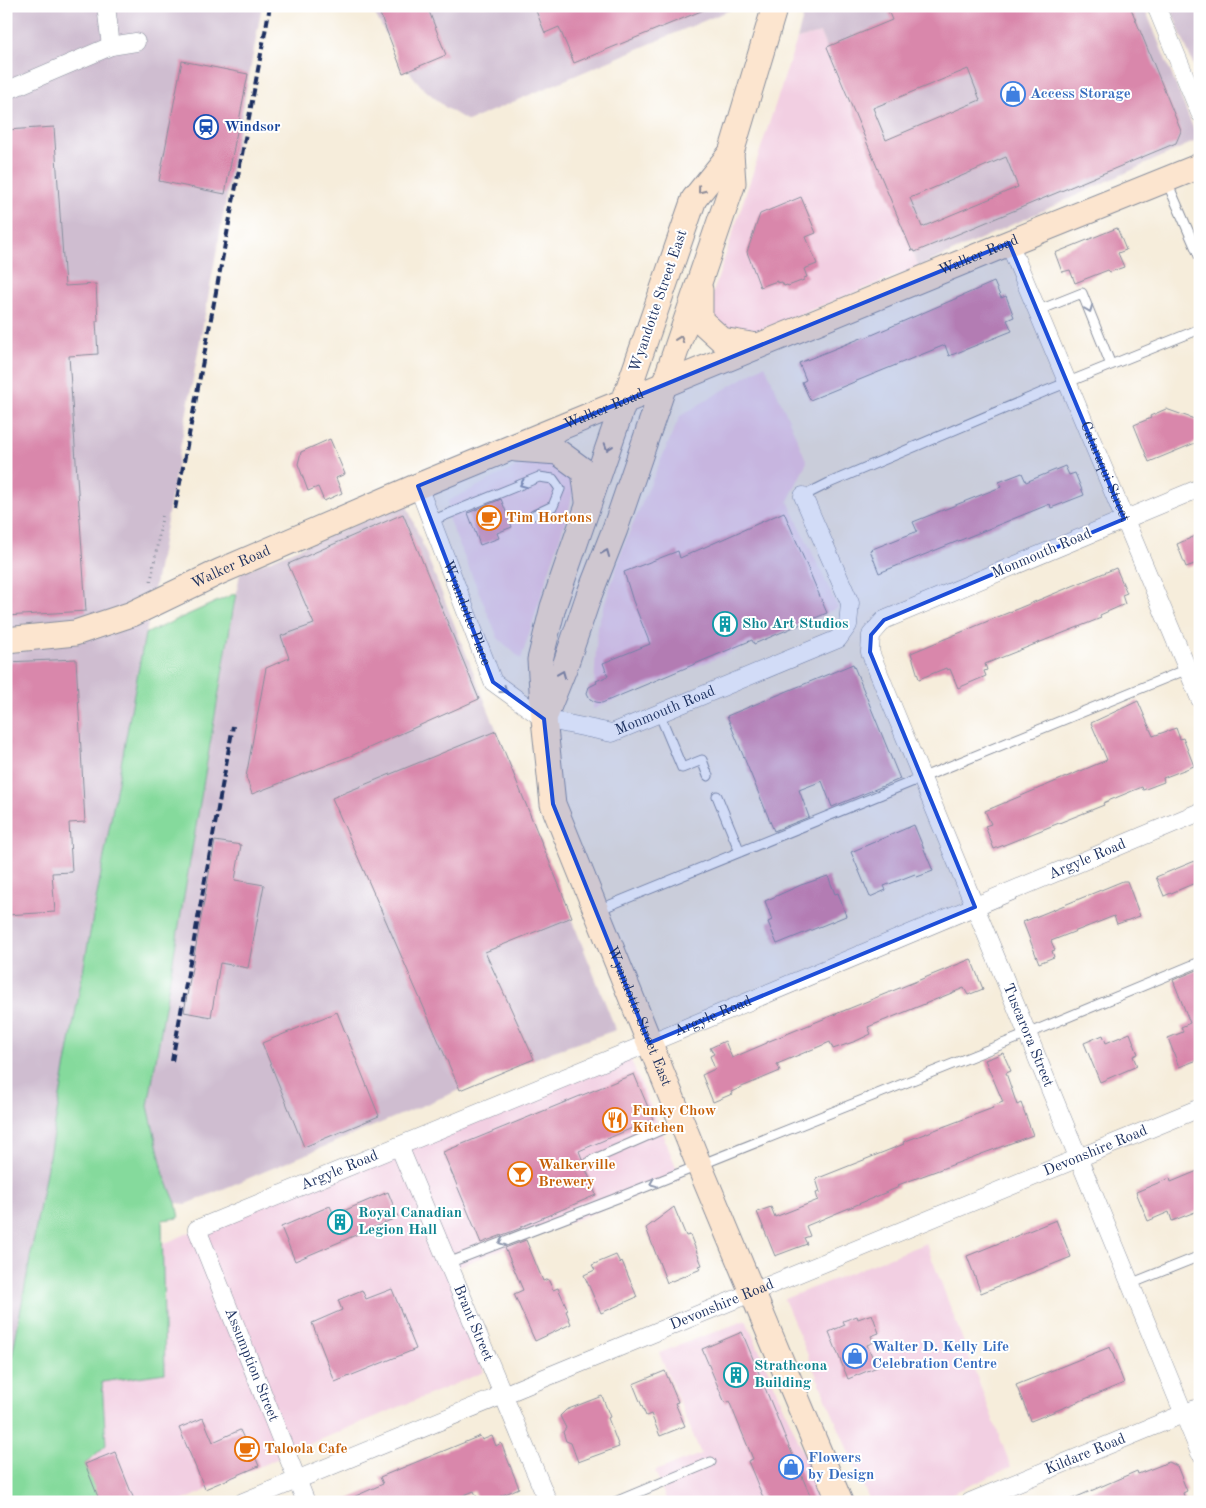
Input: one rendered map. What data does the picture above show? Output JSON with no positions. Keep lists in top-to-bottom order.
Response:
{
  "streets": {
    "main road": ["Walker Road", "Wyandotte Street East"],
    "street": [
      "Cataraqui Street",
      "Monmouth Road",
      "Wyandotte Place",
      "Argyle Road",
      "Tuscarora Street",
      "Devonshire Road",
      "Brant Street",
      "Assumption Street",
      "Kildare Road"
    ]
  },
  "crossings": [
    ["Walker Road", "Wyandotte Street East"],
    ["Walker Road", "Cataraqui Street"],
    ["Walker Road", "Wyandotte Place"],
    ["Wyandotte Street East", "Monmouth Road"],
    ["Wyandotte Street East", "Wyandotte Place"],
    ["Wyandotte Street East", "Argyle Road"],
    ["Wyandotte Street East", "Devonshire Road"],
    ["Cataraqui Street", "Monmouth Road"],
    ["Monmouth Road", "Wyandotte Place"],
    ["Monmouth Road", "Tuscarora Street"],
    ["Argyle Road", "Tuscarora Street"],
    ["Argyle Road", "Brant Street"],
    ["Argyle Road", "Assumption Street"],
    ["Tuscarora Street", "Devonshire Road"],
    ["Tuscarora Street", "Kildare Road"],
    ["Devonshire Road", "Brant Street"],
    ["Devonshire Road", "Assumption Street"]
  ],
  "one_way": ["Wyandotte Place"],
  "places": {
    "shop": ["Access Storage", "Walter D. Kelly Life Celebration Centre", "Flowers by Design"],
    "station": ["Windsor"],
    "cafe": ["Tim Hortons", "Taloola Cafe"],
    "building": ["Sho Art Studios", "Royal Canadian Legion Hall", "Strathcona Building"],
    "restaurant": ["Funky Chow Kitchen"],
    "bar": ["Walkerville Brewery"]
  }
}
